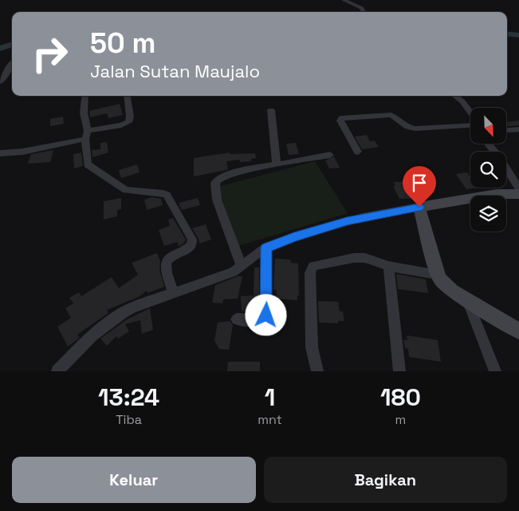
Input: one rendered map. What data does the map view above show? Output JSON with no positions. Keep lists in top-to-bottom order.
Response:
{
  "north": "bottom right",
  "page": {
    "turn": ["50 m", "Jalan Sutan Maujalo"],
    "eta": [
      "13:24",
      "Tiba",
      "1",
      "mnt",
      "180",
      "m"
    ],
    "buttons": ["Keluar", "Bagikan"]
  }
}
